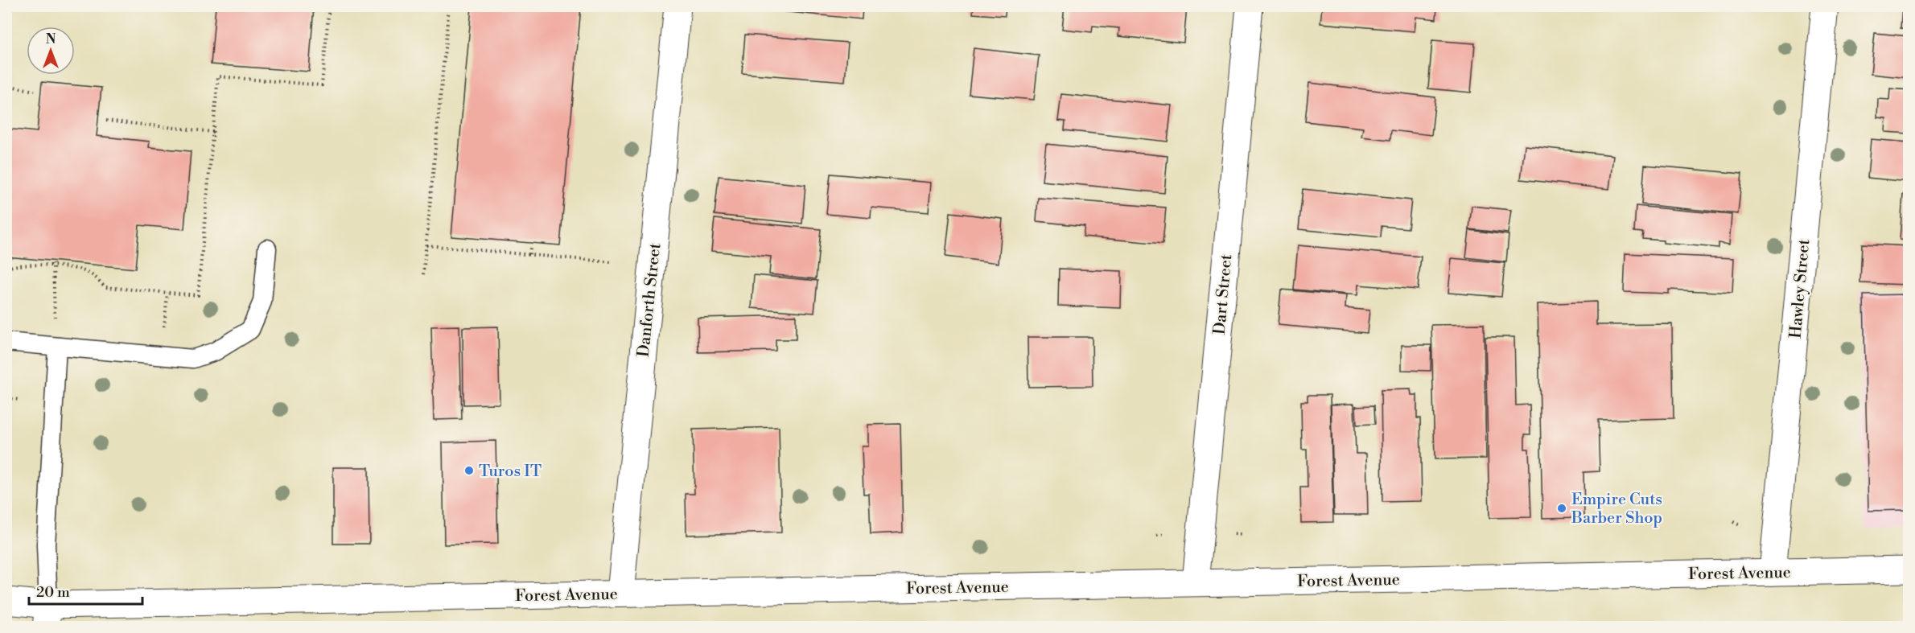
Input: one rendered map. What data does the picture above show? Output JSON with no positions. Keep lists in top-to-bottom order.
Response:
{
  "streets": {
    "street": [
      "Hawley Street",
      "Dart Street",
      "Danforth Street",
      "Forest Avenue"
    ]
  },
  "crossings": [
    ["Hawley Street", "Forest Avenue"],
    ["Dart Street", "Forest Avenue"],
    ["Danforth Street", "Forest Avenue"]
  ],
  "places": ["Turos IT", "Empire Cuts Barber Shop"],
  "scale_bar": "20 m",
  "north": "top"
}
